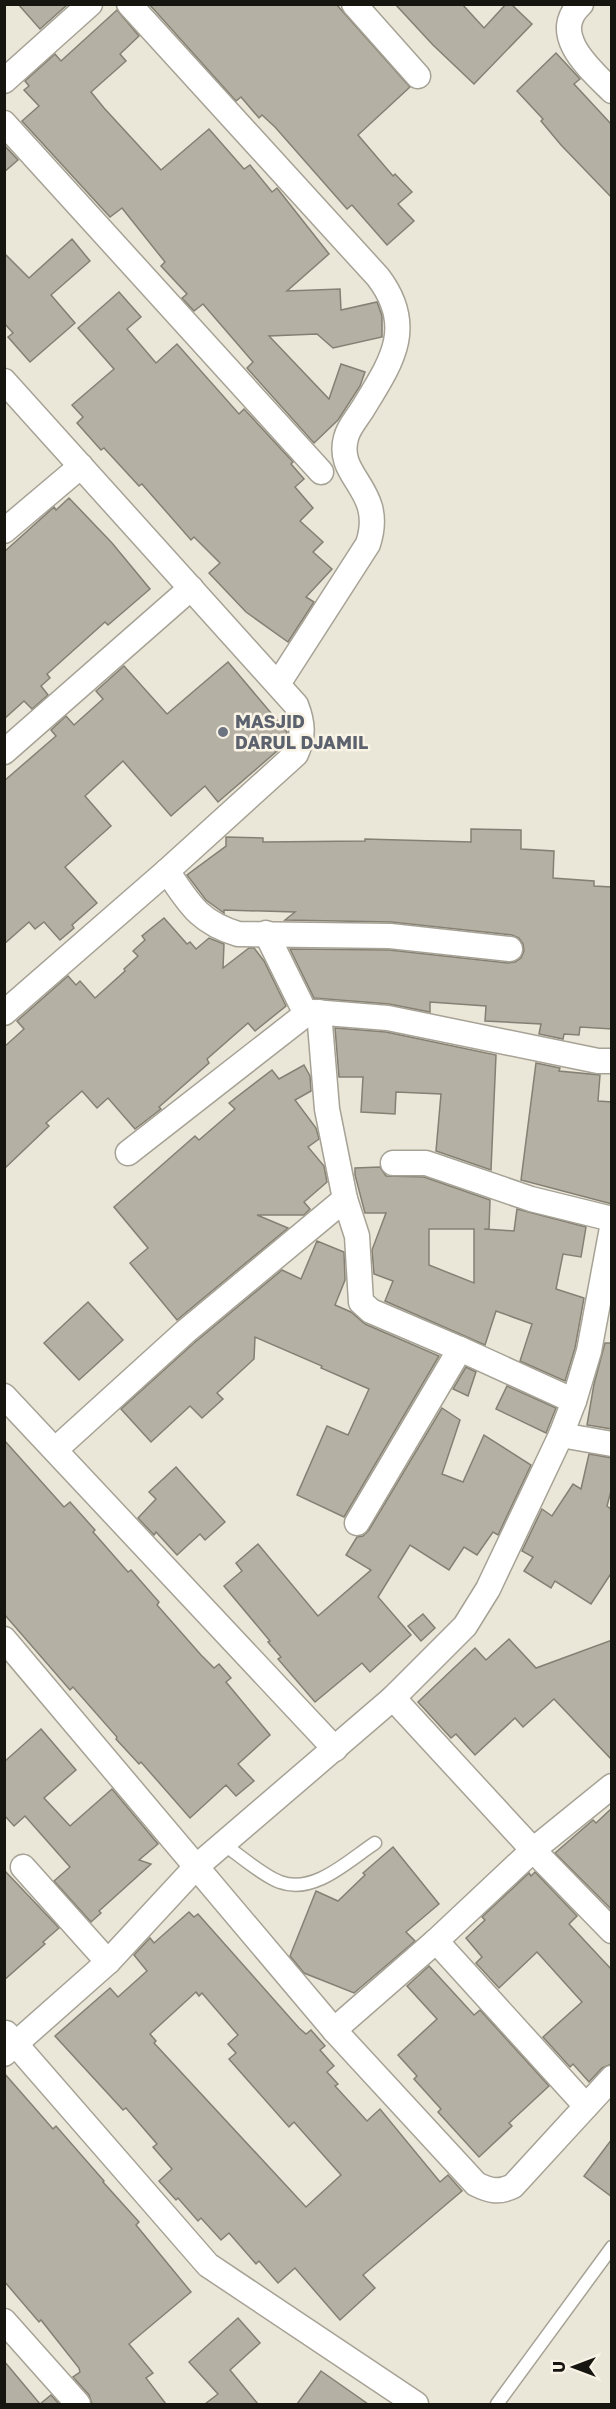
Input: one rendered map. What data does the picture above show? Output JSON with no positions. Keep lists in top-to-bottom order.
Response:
{
  "places": ["MASJID DARUL DJAMIL"],
  "north": "left"
}
